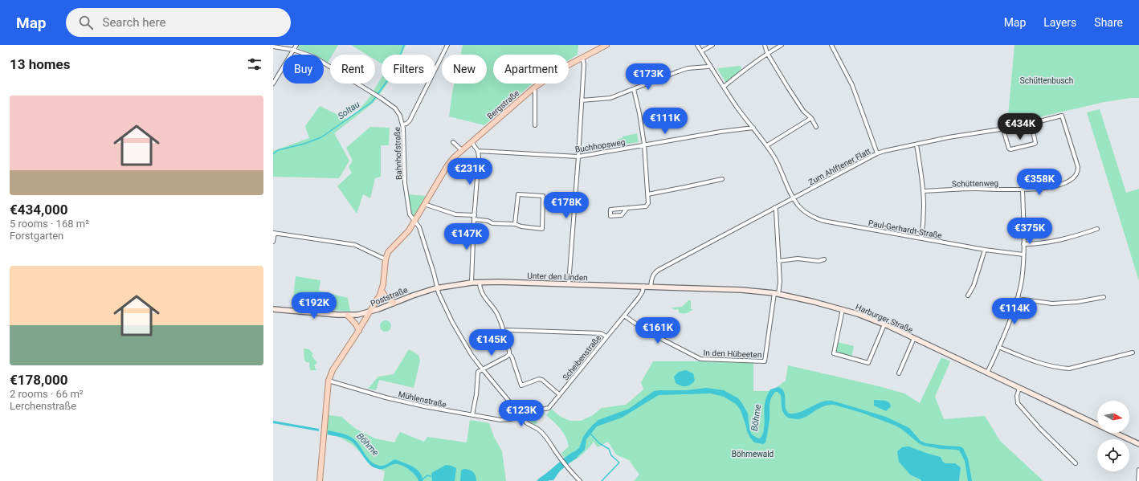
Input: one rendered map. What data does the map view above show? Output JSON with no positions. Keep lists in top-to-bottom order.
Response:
{
  "streets": {
    "main road": [
      "Bergstraße",
      "Unter den Linden",
      "Poststraße",
      "Harburger Straße"
    ],
    "street": [
      "Buchhopsweg",
      "Bahnhofstraße",
      "Zum Ahlftener Flatt",
      "Schüttenweg",
      "Paul-Gerhardt-Straße",
      "In den Hübeeten",
      "Scheibenstraße",
      "Mühlenstraße"
    ]
  },
  "crossings": [
    ["Bergstraße", "Bahnhofstraße"],
    ["Buchhopsweg", "Paul-Gerhardt-Straße"],
    ["Bahnhofstraße", "Poststraße"],
    ["Bahnhofstraße", "Scheibenstraße"],
    ["Bahnhofstraße", "Mühlenstraße"],
    ["Zum Ahlftener Flatt", "Schüttenweg"],
    ["Zum Ahlftener Flatt", "Paul-Gerhardt-Straße"],
    ["Zum Ahlftener Flatt", "Harburger Straße"],
    ["Unter den Linden", "Poststraße"],
    ["Unter den Linden", "Harburger Straße"],
    ["Unter den Linden", "Scheibenstraße"],
    ["Poststraße", "Mühlenstraße"],
    ["Harburger Straße", "In den Hübeeten"],
    ["Harburger Straße", "Scheibenstraße"],
    ["In den Hübeeten", "Scheibenstraße"],
    ["Scheibenstraße", "Mühlenstraße"]
  ],
  "water": ["Soltau", "Böhme"],
  "parks": ["Schüttenbusch", "Böhmewald"],
  "north": "right",
  "page": {
    "header": "Map",
    "search": "Search here",
    "nav": ["Map", "Layers", "Share"],
    "heading": "13 homes",
    "chip": [
      "Buy",
      "Rent",
      "Filters",
      "New",
      "Apartment"
    ],
    "price": [
      "€173K",
      "€111K",
      "€434K",
      "€231K",
      "€358K",
      "€178K",
      "€375K",
      "€147K",
      "€192K",
      "€114K",
      "€161K",
      "€145K",
      "€123K"
    ],
    "list": [
      {
        "name": "€434,000",
        "note": "5 rooms · 168 m² · Forstgarten"
      },
      {
        "name": "€178,000",
        "note": "2 rooms · 66 m² · Lerchenstraße"
      }
    ]
  }
}
